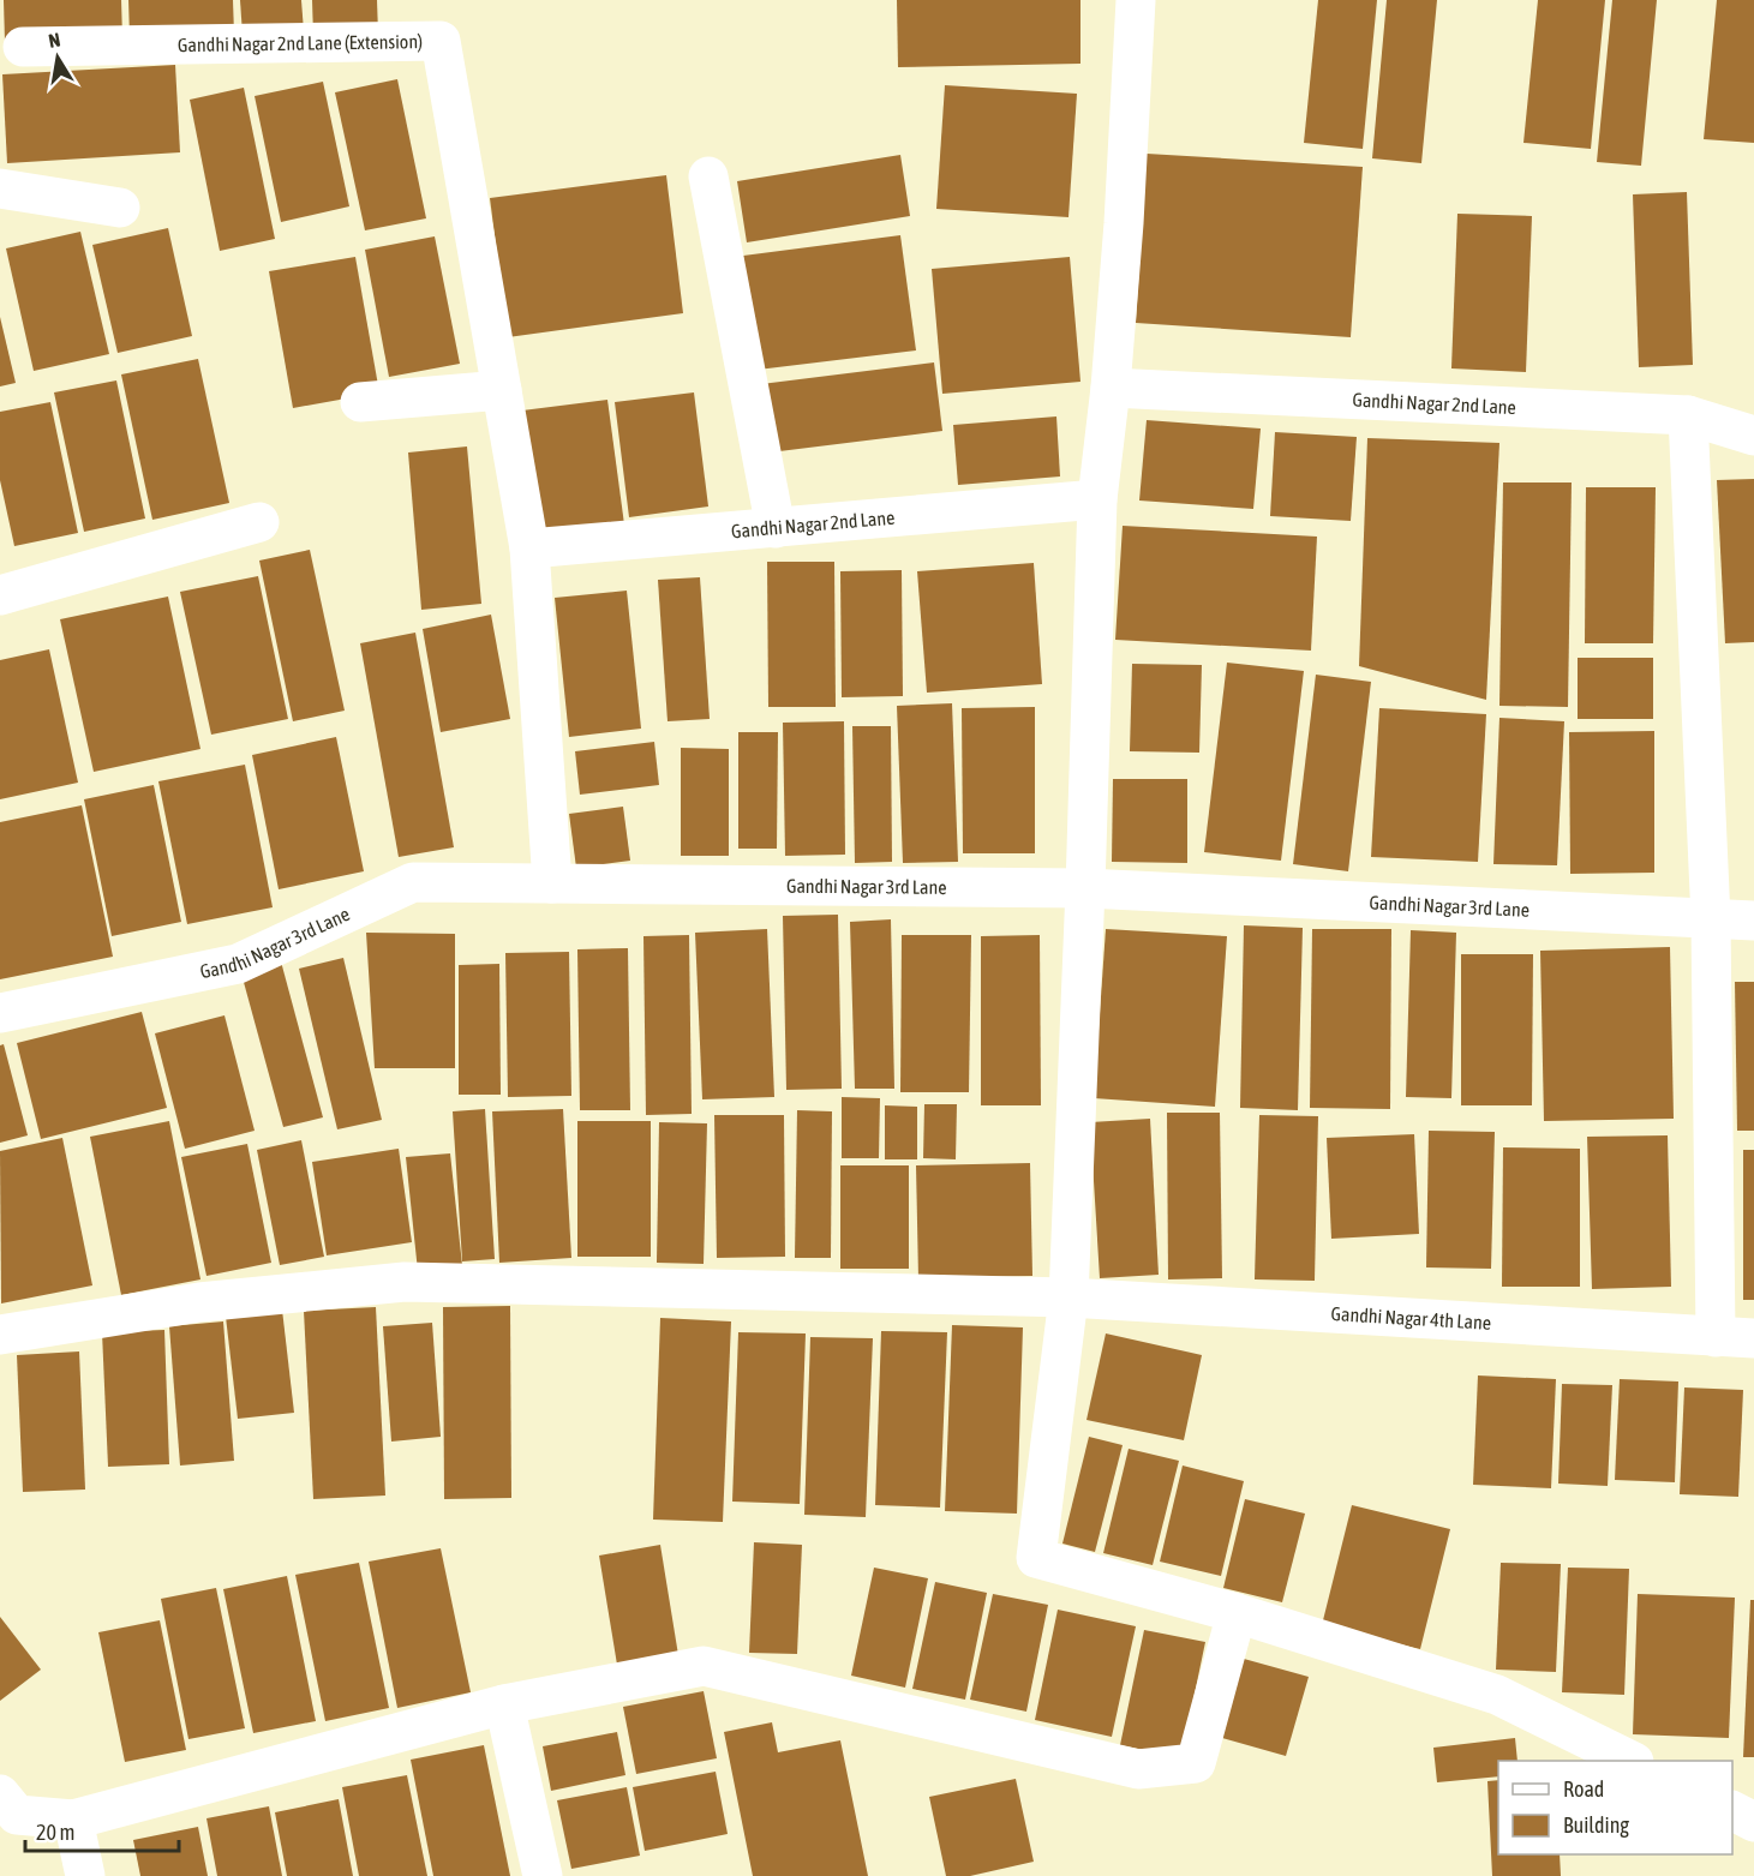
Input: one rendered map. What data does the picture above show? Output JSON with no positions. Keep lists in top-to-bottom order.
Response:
{
  "streets": {
    "street": [
      "Gandhi Nagar 2nd Lane (Extension)",
      "Gandhi Nagar 2nd Lane",
      "Gandhi Nagar 3rd Lane",
      "Gandhi Nagar 4th Lane"
    ]
  },
  "crossings": [
    ["Gandhi Nagar 2nd Lane (Extension)", "Gandhi Nagar 2nd Lane"],
    ["Gandhi Nagar 2nd Lane (Extension)", "Gandhi Nagar 3rd Lane"]
  ],
  "legend": ["Road", "Building"],
  "scale_bar": "20 m",
  "north": "top"
}
